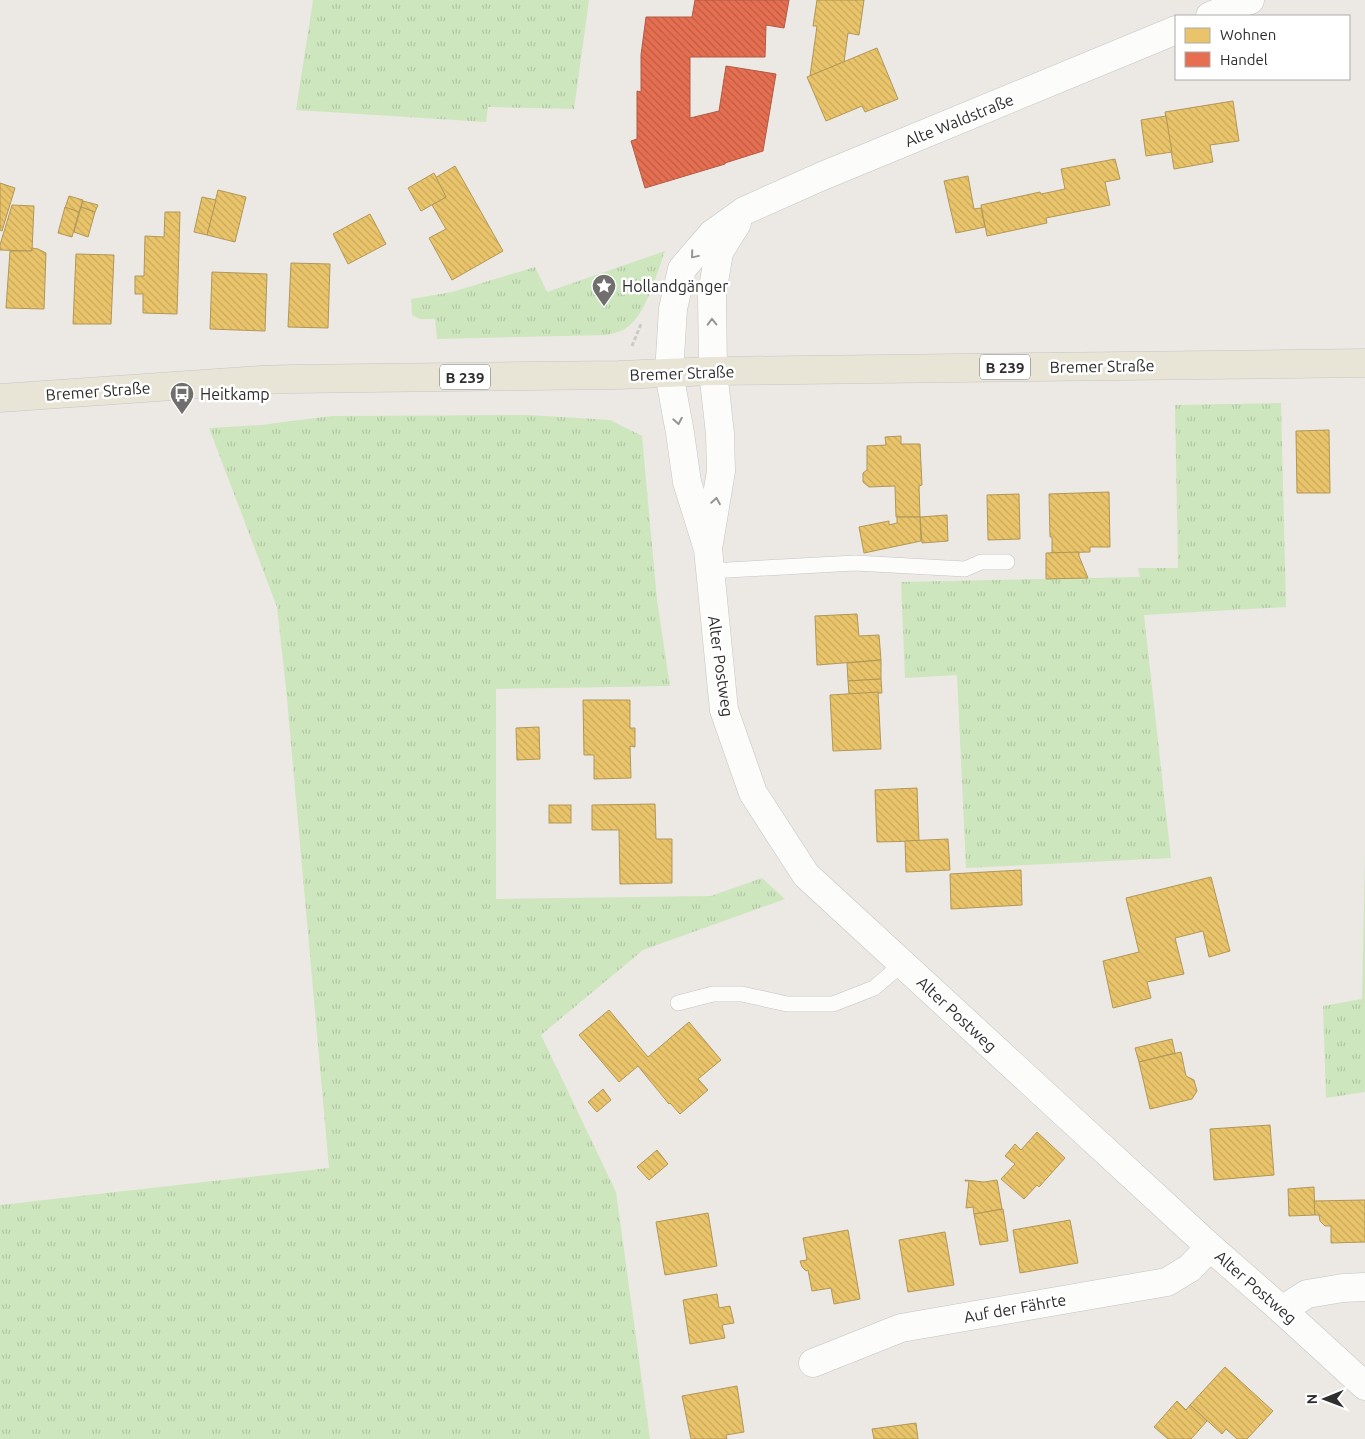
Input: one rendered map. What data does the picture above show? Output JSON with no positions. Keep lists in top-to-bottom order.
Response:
{
  "streets": {
    "main road": ["Bremer Straße", "B 239"],
    "street": ["Alte Waldstraße", "Alter Postweg", "Auf der Fährte"]
  },
  "crossings": [
    ["Alte Waldstraße", "Bremer Straße"],
    ["Alte Waldstraße", "Alter Postweg"],
    ["Bremer Straße", "Alter Postweg"],
    ["Alter Postweg", "Auf der Fährte"]
  ],
  "places": {
    "place": ["Hollandgänger"],
    "bus stop": ["Heitkamp"]
  },
  "legend": ["Wohnen", "Handel"],
  "north": "left"
}
